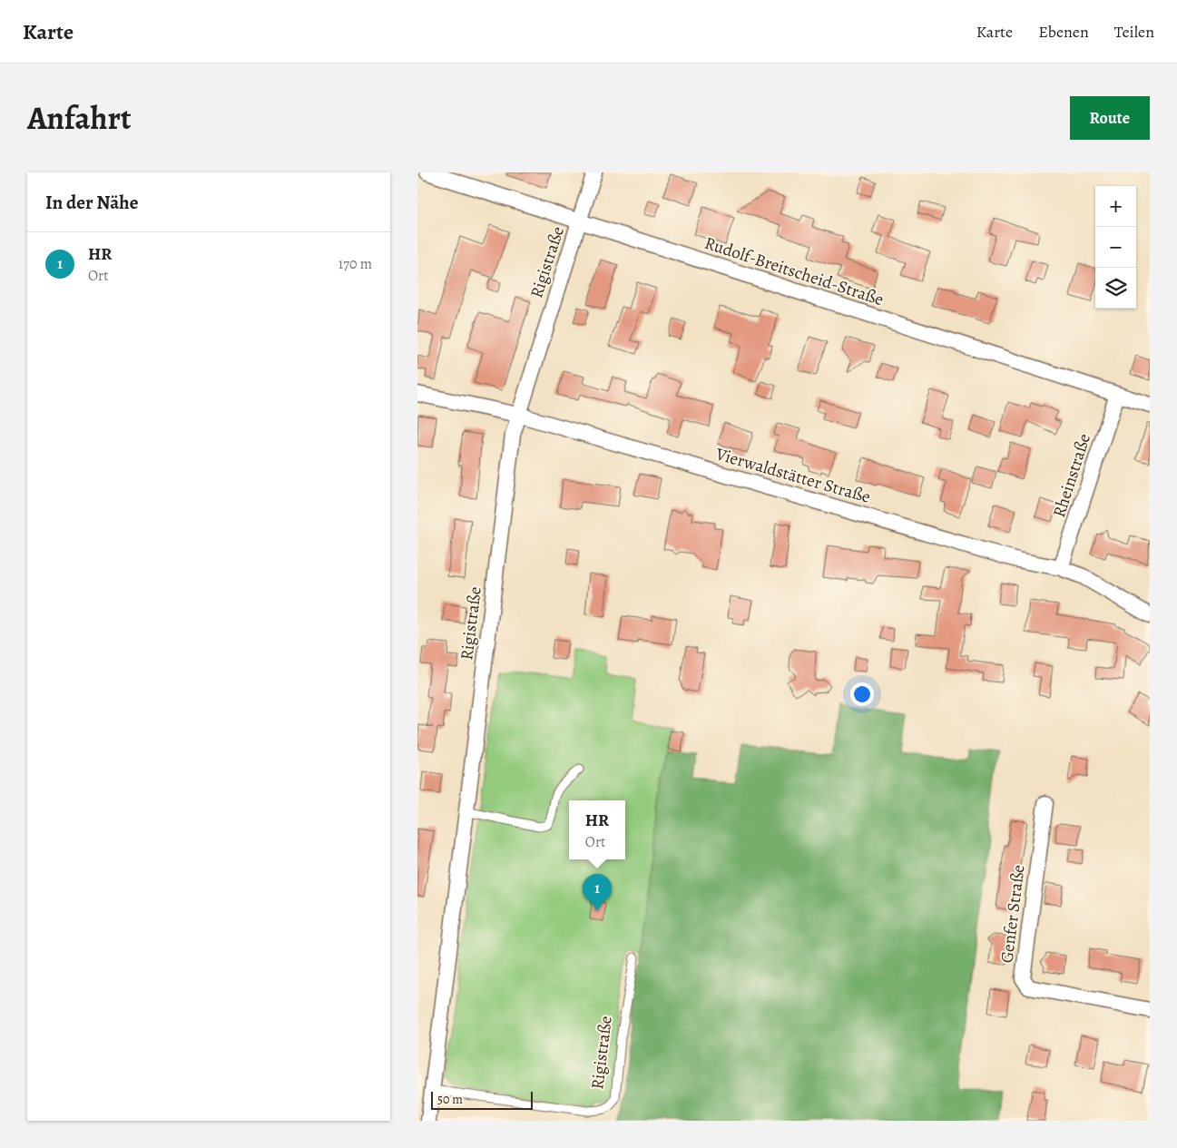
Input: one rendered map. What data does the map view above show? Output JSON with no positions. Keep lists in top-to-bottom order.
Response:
{
  "streets": {
    "street": [
      "Rigistraße",
      "Rudolf-Breitscheid-Straße",
      "Vierwaldstätter Straße",
      "Rheinstraße",
      "Genfer Straße"
    ]
  },
  "crossings": [
    ["Rigistraße", "Rudolf-Breitscheid-Straße"],
    ["Rigistraße", "Vierwaldstätter Straße"],
    ["Rudolf-Breitscheid-Straße", "Rheinstraße"],
    ["Vierwaldstätter Straße", "Rheinstraße"]
  ],
  "scale_bar": "50 m",
  "page": {
    "header": "Karte",
    "nav": ["Karte", "Ebenen", "Teilen"],
    "title": "Anfahrt",
    "buttons": "Route",
    "heading": "In der Nähe",
    "map_buttons": ["+", "−"],
    "list": [
      {
        "mark": "1",
        "name": "HR",
        "note": "Ort",
        "value": "170 m"
      }
    ],
    "popup": ["HR", "Ort"],
    "pins": "1",
    "scale": "50 m"
  }
}
